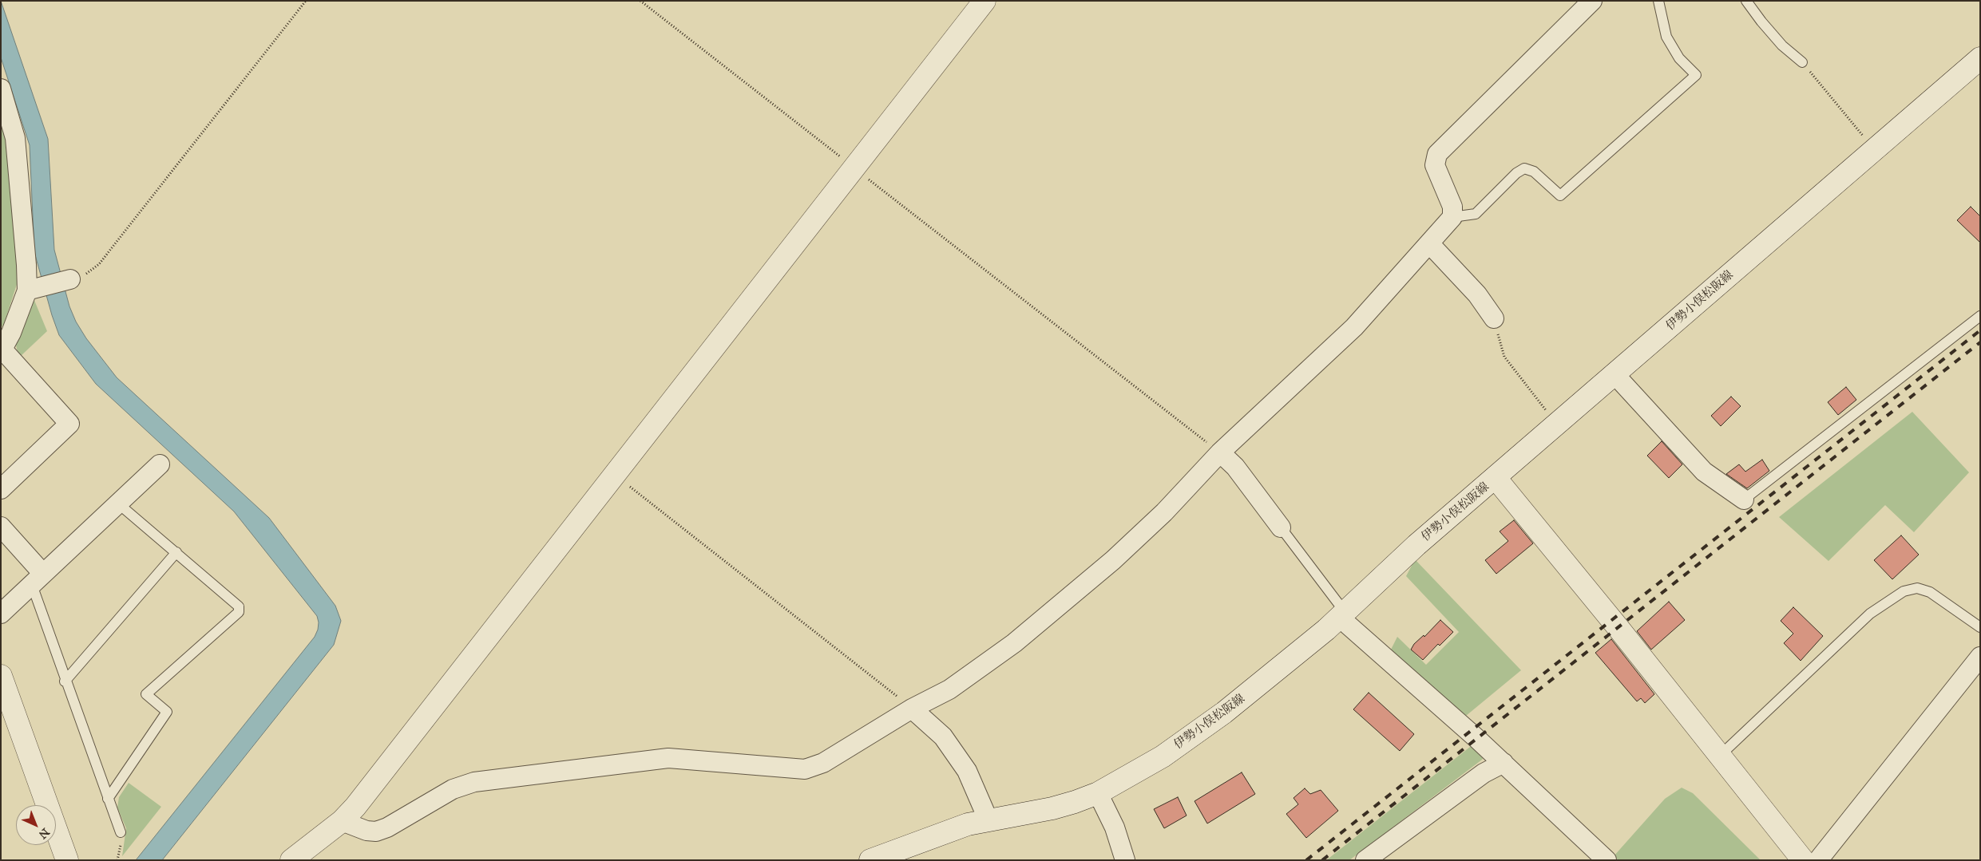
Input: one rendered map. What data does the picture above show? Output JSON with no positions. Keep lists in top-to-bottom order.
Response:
{
  "streets": {
    "street": ["伊勢小俣松阪線"]
  },
  "north": "bottom right"
}
